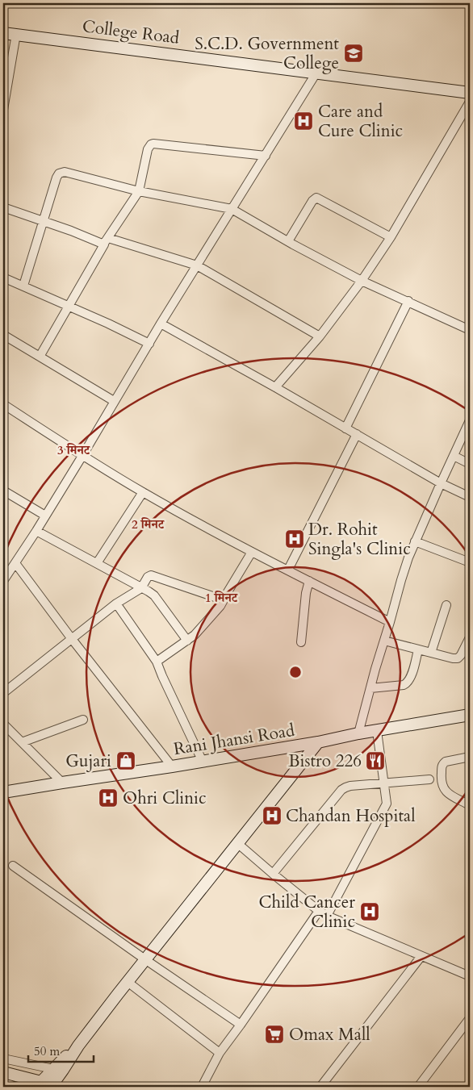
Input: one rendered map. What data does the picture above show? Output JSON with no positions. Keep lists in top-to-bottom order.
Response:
{
  "streets": {
    "street": ["College Road", "Rani Jhansi Road"]
  },
  "places": {
    "school or university": ["S.C.D. Government College"],
    "hospital": [
      "Care and Cure Clinic",
      "Dr. Rohit Singla's Clinic",
      "Ohri Clinic",
      "Chandan Hospital",
      "Child Cancer Clinic"
    ],
    "shop": ["Gujari"],
    "restaurant": ["Bistro 226"],
    "supermarket": ["Omax Mall"]
  },
  "scale_bar": "50 m",
  "rings": ["3 मिनट", "2 मिनट", "1 मिनट"]
}
